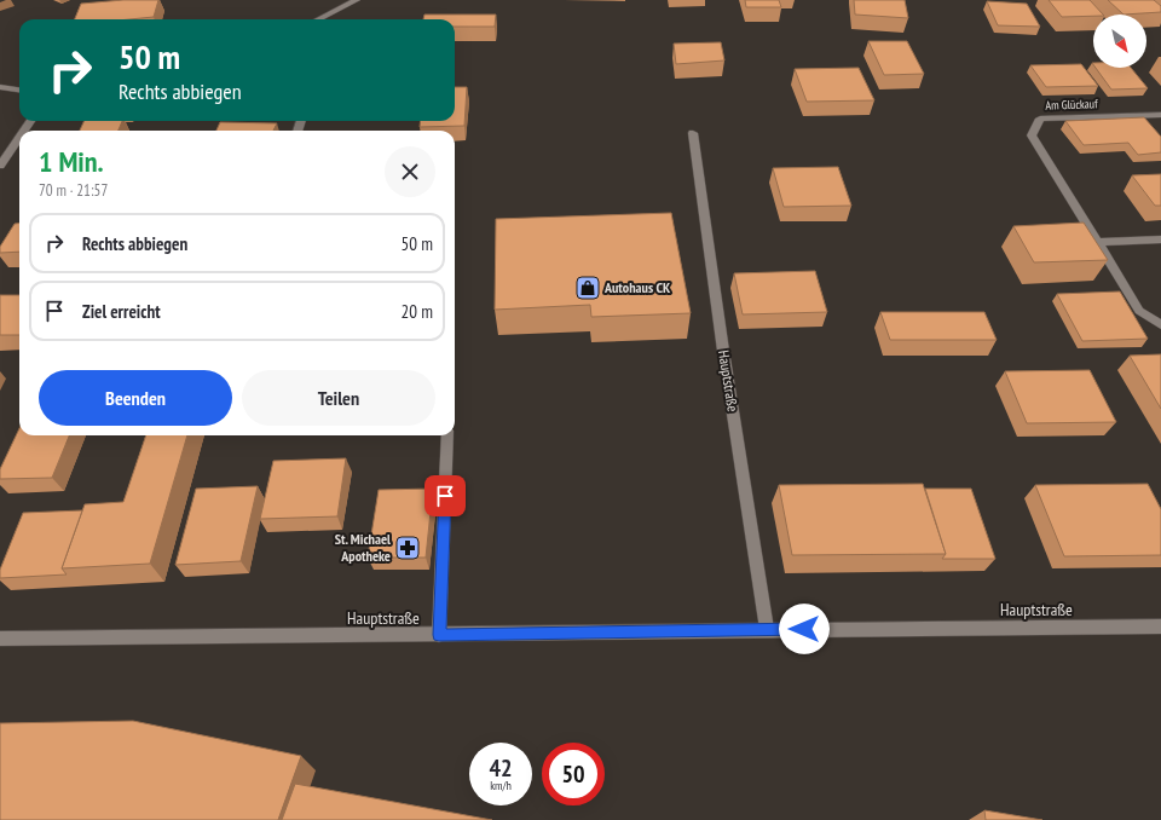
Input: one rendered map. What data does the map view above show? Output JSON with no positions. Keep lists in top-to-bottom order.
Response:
{
  "streets": {
    "street": ["Am Glückauf", "Hauptstraße"]
  },
  "places": {
    "shop": ["Autohaus CK"],
    "pharmacy": ["St. Michael Apotheke"]
  },
  "north": "bottom right",
  "page": {
    "turn": ["50 m", "Rechts abbiegen"],
    "heading": ["1 Min.", "70 m · 21:57"],
    "list": [
      {
        "name": "Rechts abbiegen",
        "value": "50 m"
      },
      {
        "name": "Ziel erreicht",
        "value": "20 m"
      }
    ],
    "buttons": ["Beenden", "Teilen"],
    "speed": "42 km/h",
    "limit": "50"
  }
}
